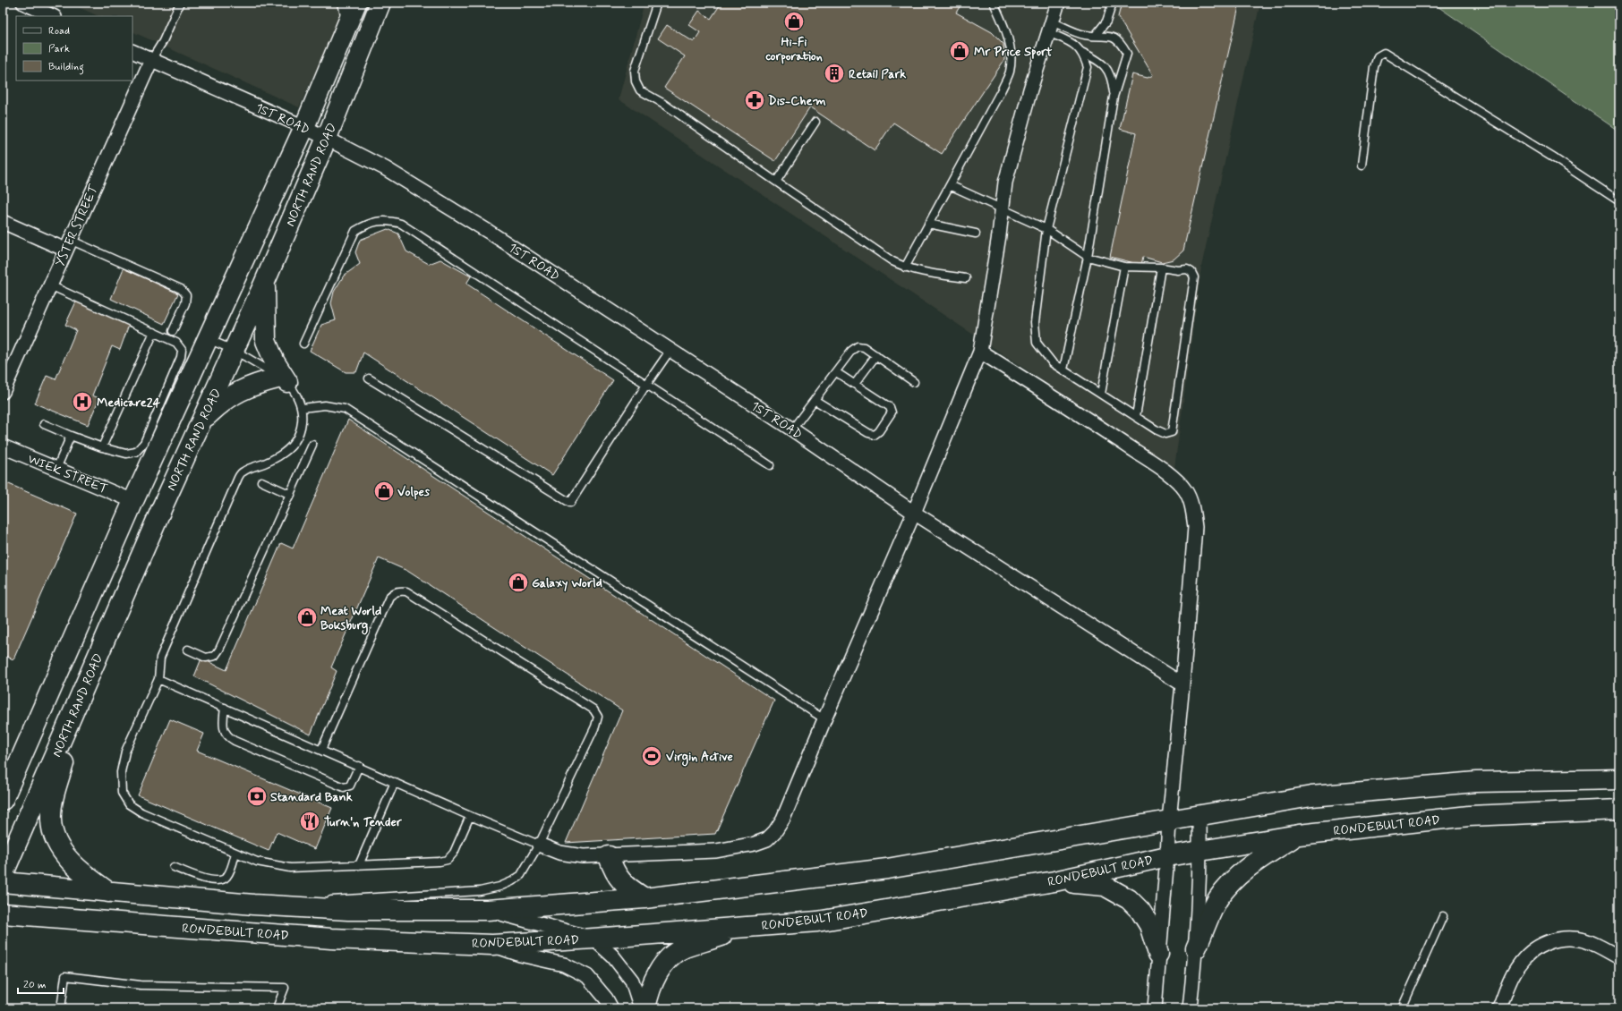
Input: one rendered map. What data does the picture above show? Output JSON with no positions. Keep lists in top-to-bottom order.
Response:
{
  "streets": {
    "main road": ["NORTH RAND ROAD", "RONDEBULT ROAD"],
    "street": ["1ST ROAD", "YSTER STREET", "WIEK STREET"]
  },
  "crossings": [
    ["1ST ROAD", "NORTH RAND ROAD"],
    ["1ST ROAD", "YSTER STREET"],
    ["NORTH RAND ROAD", "WIEK STREET"]
  ],
  "places": {
    "shop": [
      "Hi-Fi corporation",
      "Mr Price Sport",
      "Volpes",
      "Galaxy World",
      "Meat World Boksburg"
    ],
    "building": ["Retail Park"],
    "pharmacy": ["Dis-Chem"],
    "hospital": ["Medicare24"],
    "sports": ["Virgin Active"],
    "bank": ["Standard Bank"],
    "restaurant": ["Turn'n Tender"]
  },
  "legend": ["Road", "Park", "Building"],
  "scale_bar": "20 m"
}
